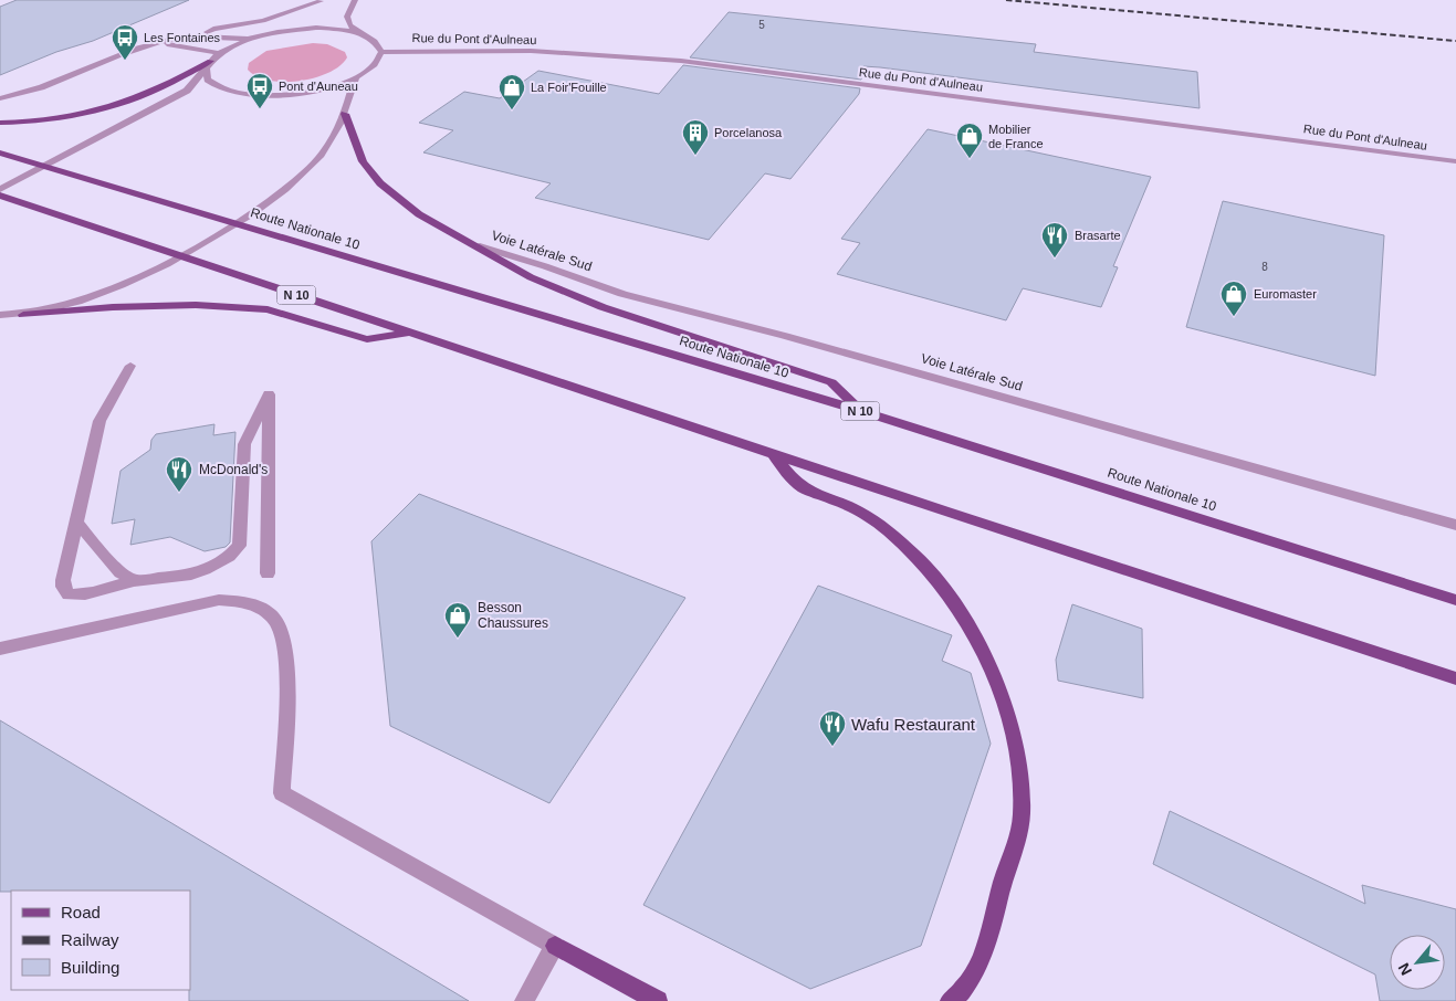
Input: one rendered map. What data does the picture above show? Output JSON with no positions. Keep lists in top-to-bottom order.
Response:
{
  "streets": {
    "main road": ["Route Nationale 10", "N 10"],
    "street": ["Rue du Pont d'Aulneau", "Voie Latérale Sud"]
  },
  "places": {
    "bus stop": ["Les Fontaines", "Pont d'Auneau"],
    "shop": [
      "La Foir'Fouille",
      "Mobilier de France",
      "Euromaster",
      "Besson Chaussures"
    ],
    "building": ["Porcelanosa"],
    "restaurant": ["Brasarte", "McDonald's", "Wafu Restaurant"]
  },
  "house_numbers": ["5", "8"],
  "legend": ["Road", "Railway", "Building"],
  "north": "bottom left"
}
